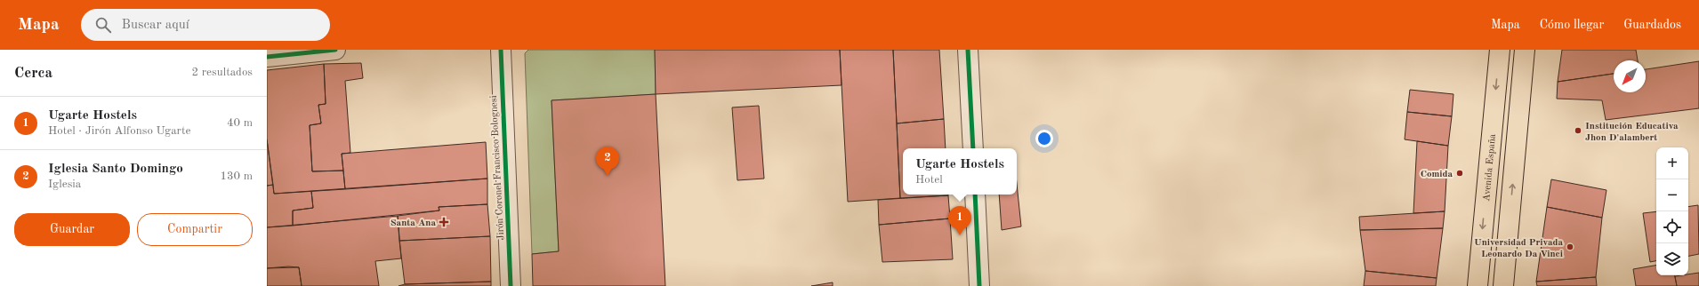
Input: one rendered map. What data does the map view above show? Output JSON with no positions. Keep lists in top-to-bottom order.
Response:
{
  "streets": {
    "main road": ["Avenida España"],
    "street": ["Jirón Coronel Francisco Bolognesi"]
  },
  "places": {
    "other": ["Institución Educativa Jhon D'alambert", "Comida", "Universidad Privada Leonardo Da Vinci"],
    "health": ["Santa Ana"]
  },
  "north": "bottom left",
  "page": {
    "header": "Mapa",
    "search": "Buscar aquí",
    "nav": ["Mapa", "Cómo llegar", "Guardados"],
    "heading": ["Cerca", "2 resultados"],
    "list": [
      {
        "mark": "1",
        "name": "Ugarte Hostels",
        "note": "Hotel · Jirón Alfonso Ugarte",
        "value": "40 m"
      },
      {
        "mark": "2",
        "name": "Iglesia Santo Domingo",
        "note": "Iglesia",
        "value": "130 m"
      }
    ],
    "pins": ["2", "1"],
    "map_buttons": ["+", "−"],
    "popup": ["Ugarte Hostels", "Hotel"],
    "buttons": ["Guardar", "Compartir"]
  }
}
